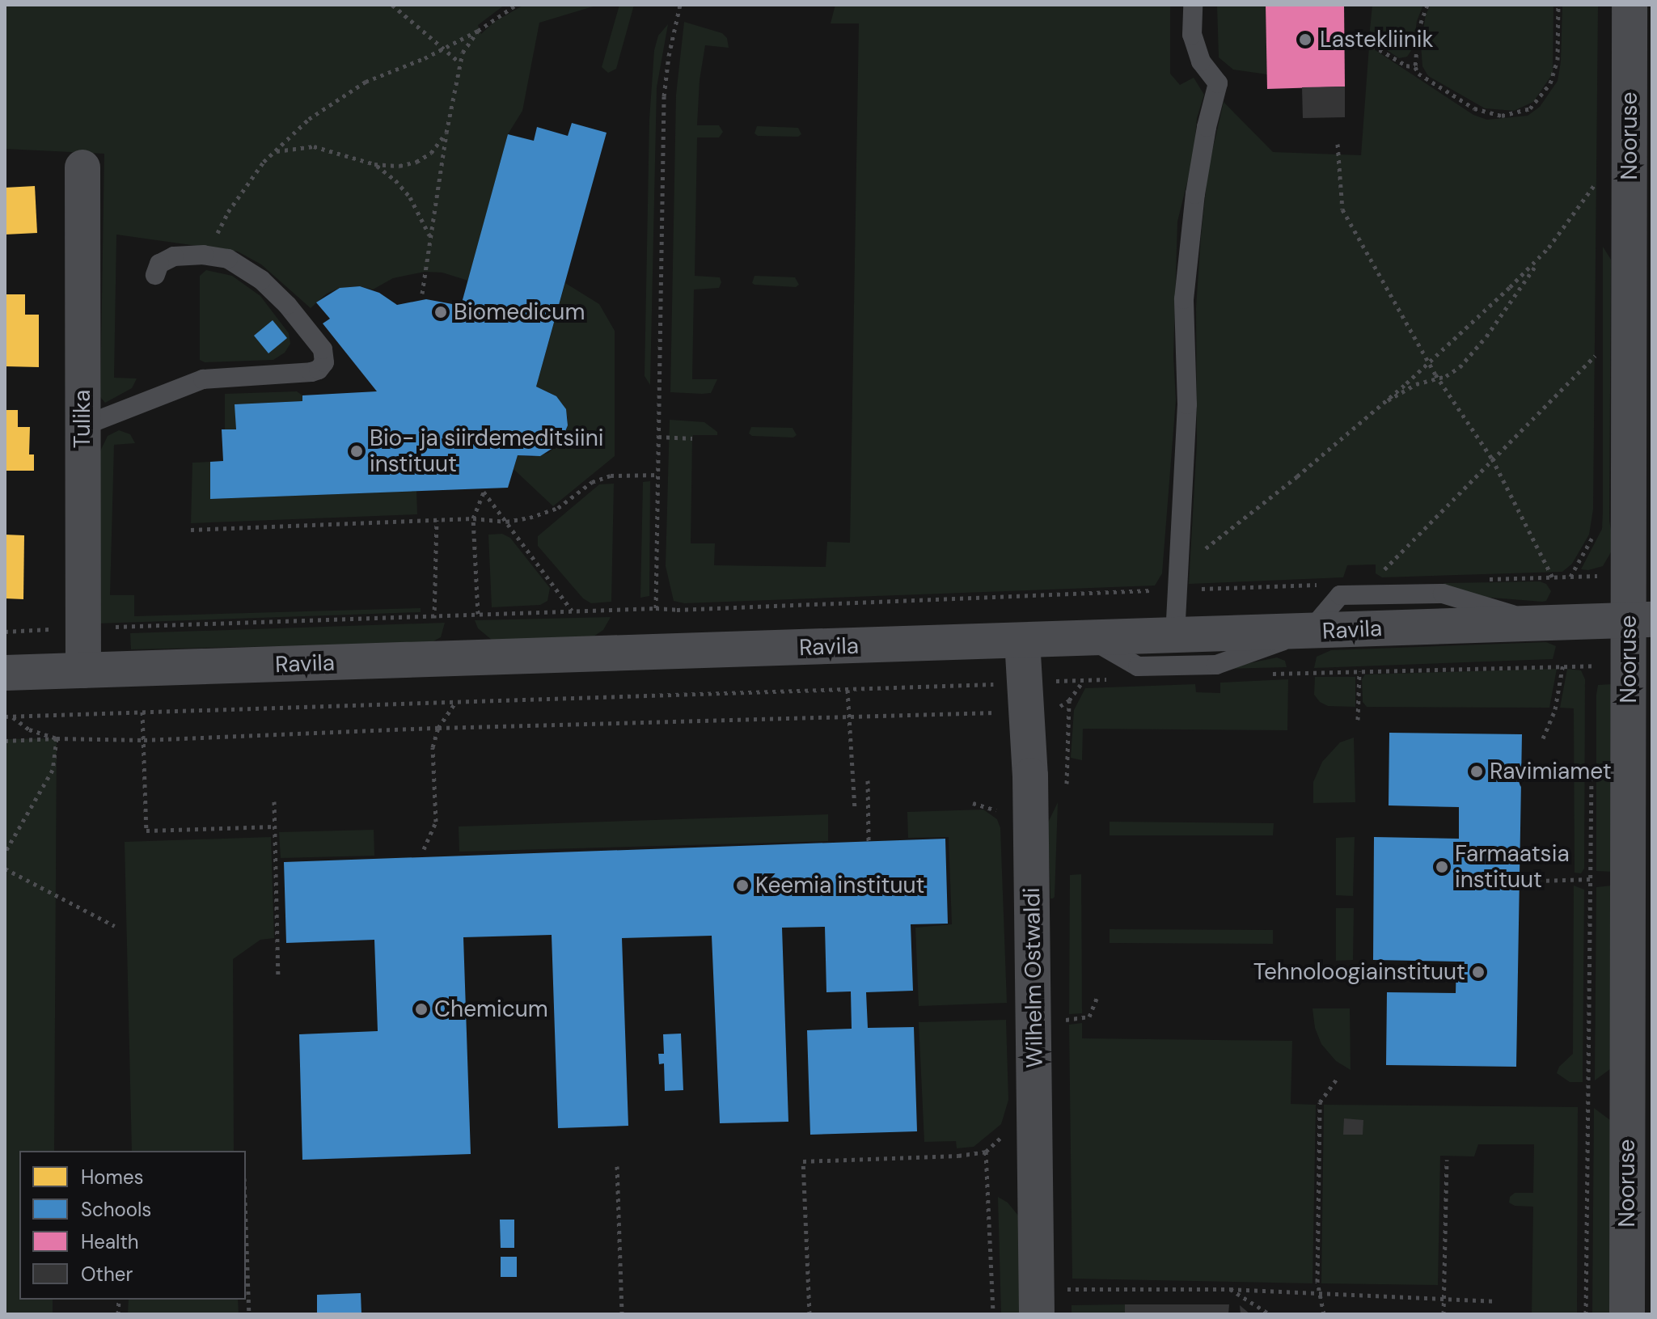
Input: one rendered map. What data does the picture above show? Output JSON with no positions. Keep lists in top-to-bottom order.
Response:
{
  "streets": {
    "street": [
      "Nooruse",
      "Tulika",
      "Ravila",
      "Wilhelm Ostwaldi"
    ]
  },
  "crossings": [
    ["Nooruse", "Ravila"],
    ["Tulika", "Ravila"],
    ["Ravila", "Wilhelm Ostwaldi"]
  ],
  "places": [
    "Lastekliinik",
    "Biomedicum",
    "Bio- ja siirdemeditsiini instituut",
    "Ravimiamet",
    "Farmaatsia instituut",
    "Keemia instituut",
    "Tehnoloogiainstituut",
    "Chemicum"
  ],
  "legend": [
    "Homes",
    "Schools",
    "Health",
    "Other"
  ]
}
